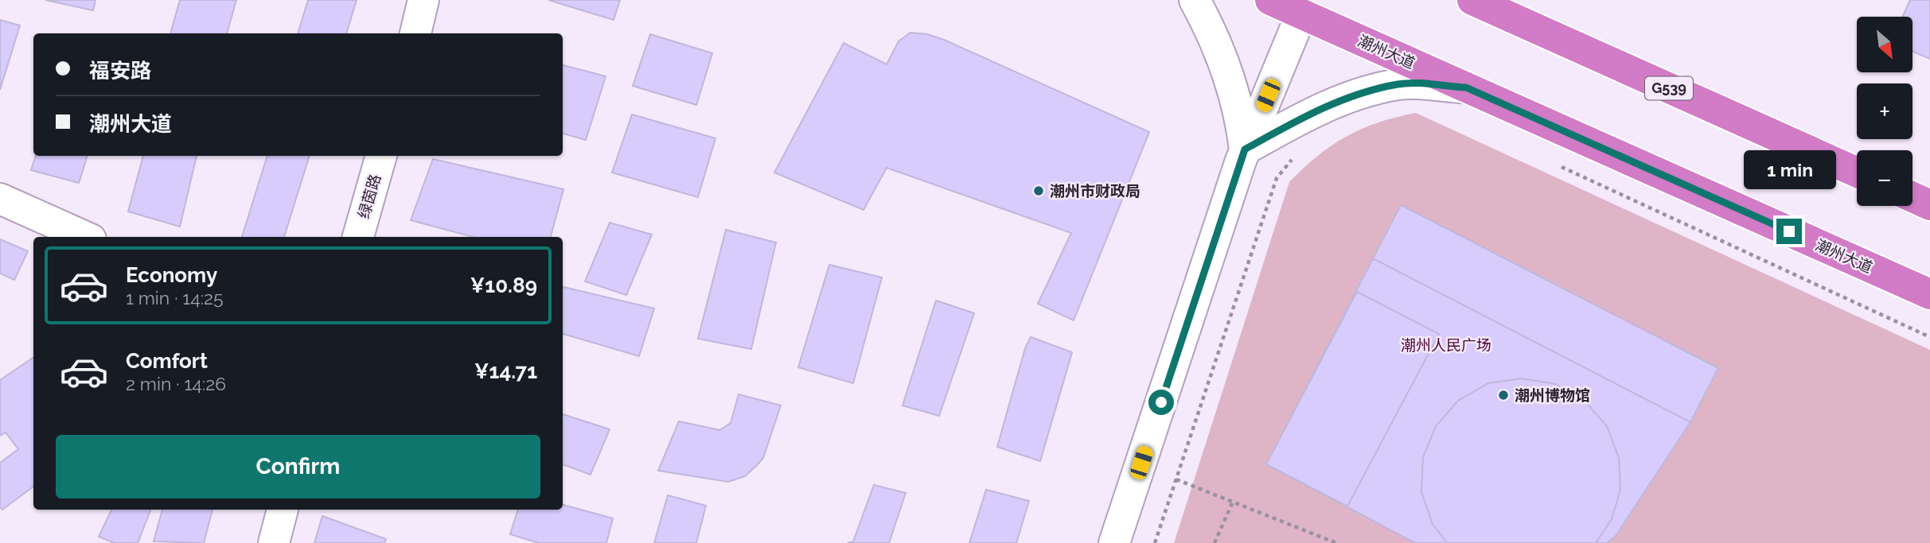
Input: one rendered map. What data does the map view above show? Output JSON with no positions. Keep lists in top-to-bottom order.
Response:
{
  "streets": {
    "highway": ["潮州大道", "G539"],
    "street": ["绿茵路"]
  },
  "parks": ["潮州人民广场"],
  "places": ["潮州市财政局", "潮州博物馆"],
  "north": "bottom right",
  "page": {
    "map_buttons": ["+", "−"],
    "banner": ["福安路", "潮州大道"],
    "bubble": "1 min",
    "list": [
      {
        "name": "Economy",
        "note": "1 min · 14:25",
        "value": "¥10.89"
      },
      {
        "name": "Comfort",
        "note": "2 min · 14:26",
        "value": "¥14.71"
      }
    ],
    "buttons": "Confirm"
  }
}
